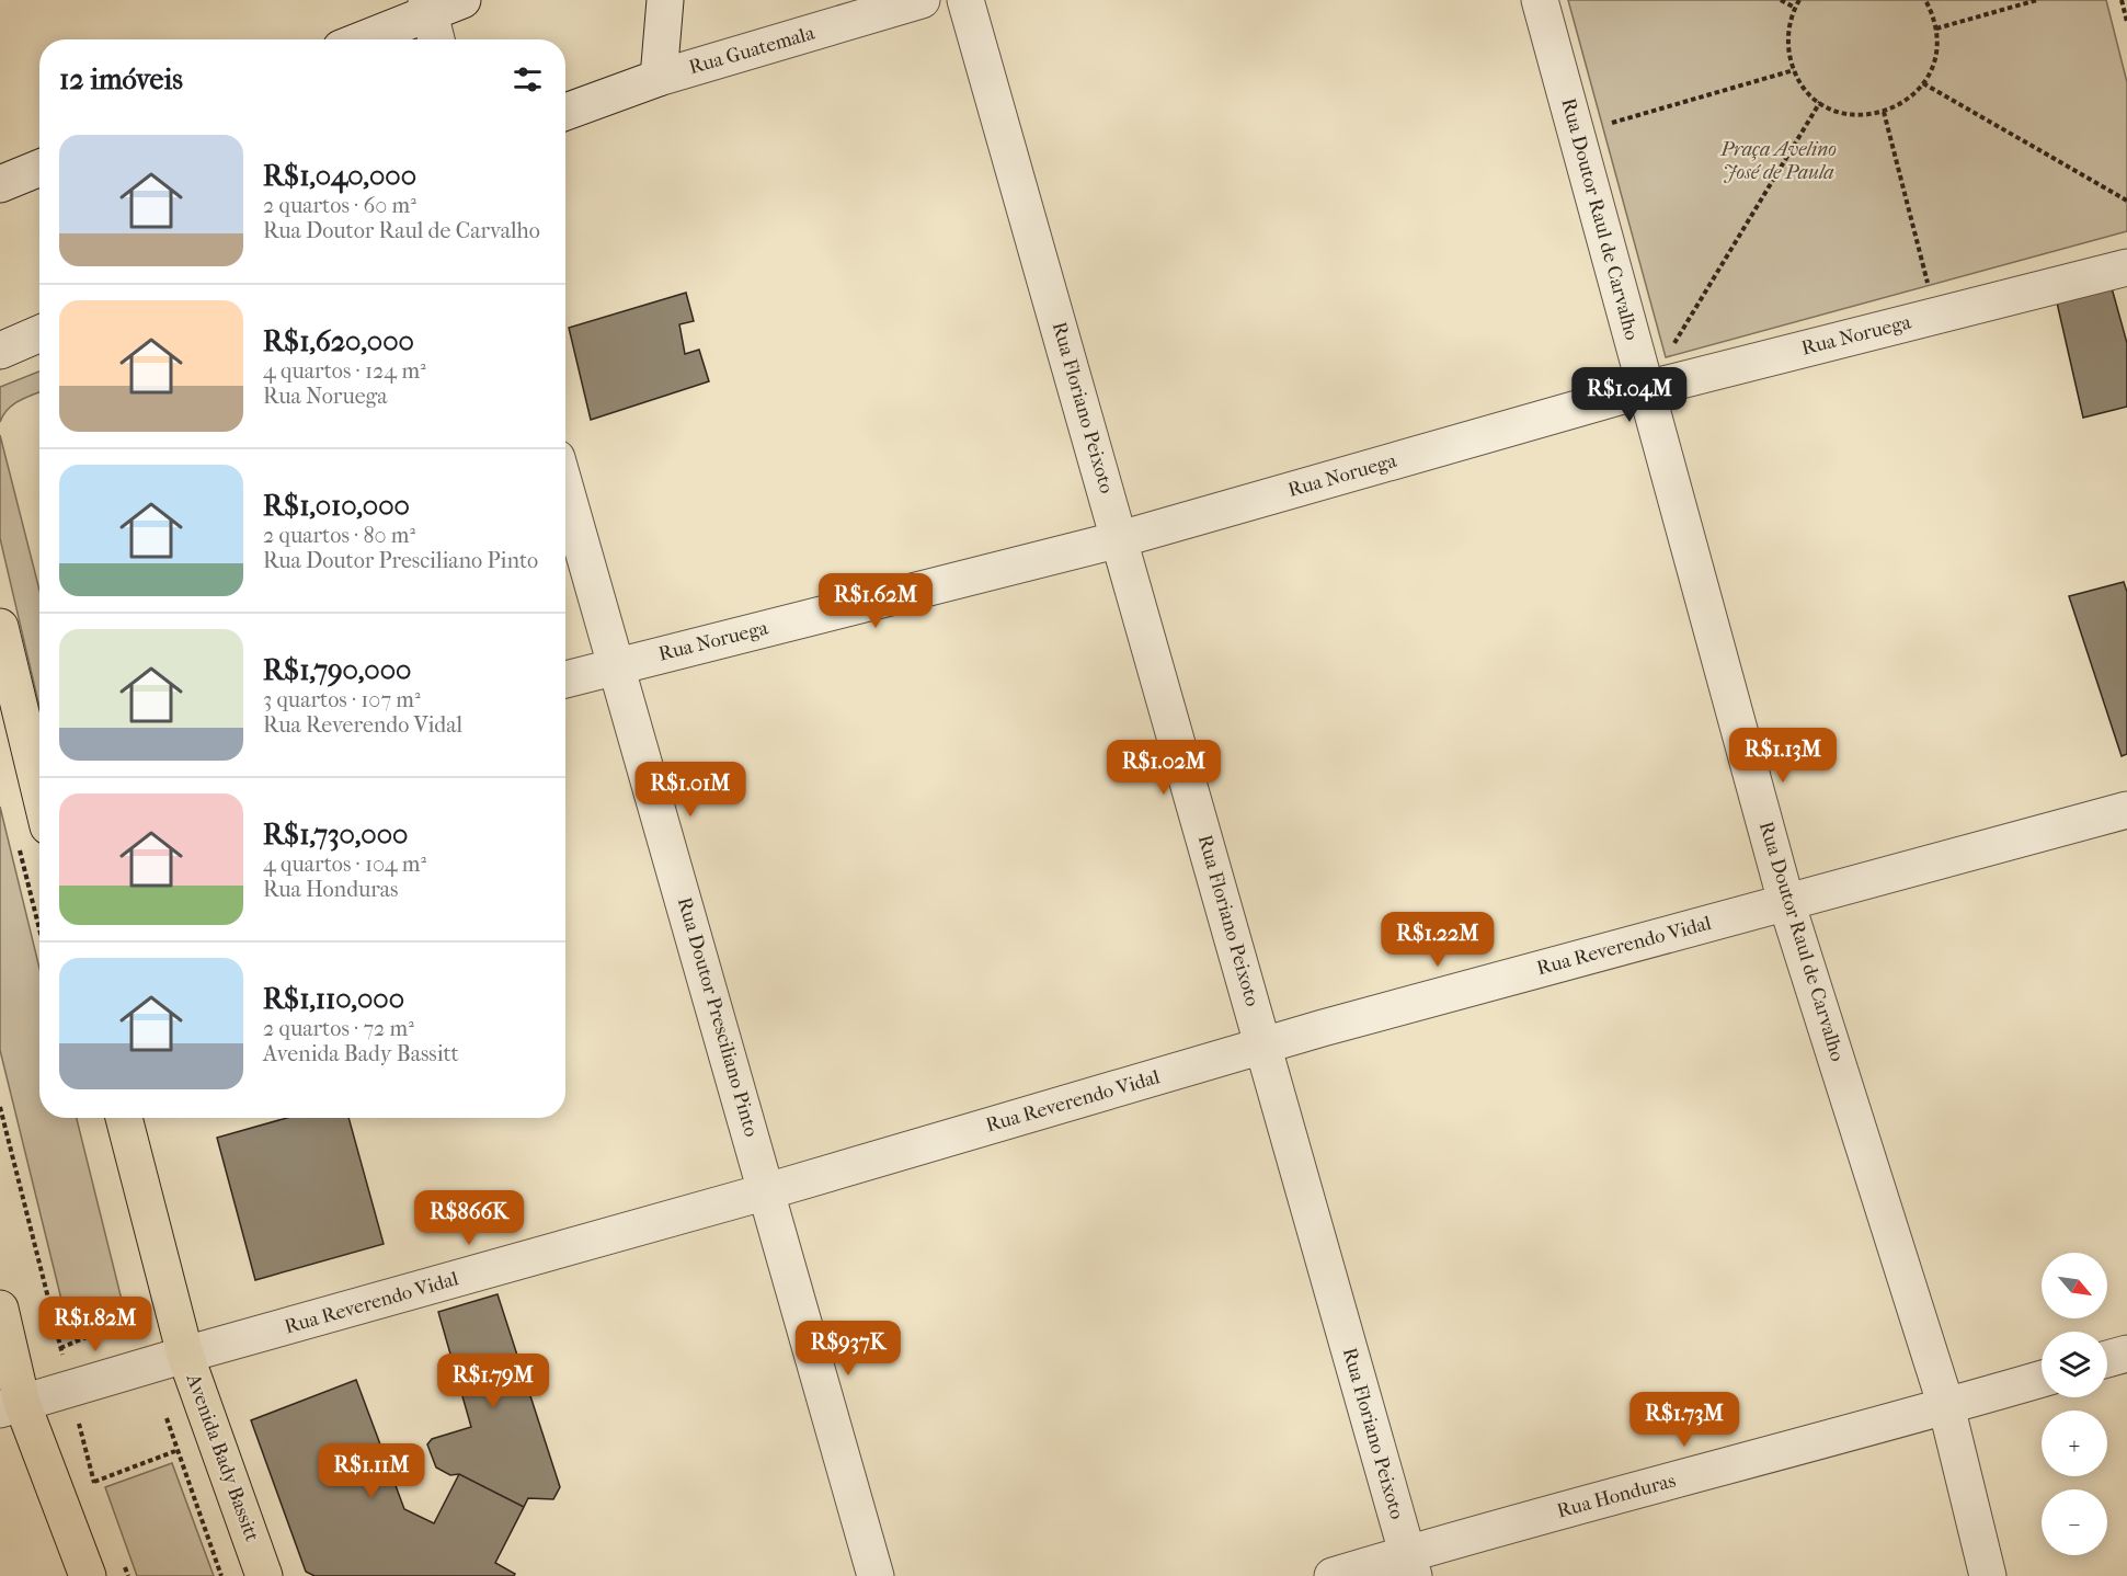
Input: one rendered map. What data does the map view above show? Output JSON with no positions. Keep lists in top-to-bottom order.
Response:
{
  "streets": {
    "main road": ["Avenida Bady Bassitt"],
    "street": [
      "Rua Guatemala",
      "Rua Doutor Raul de Carvalho",
      "Rua Noruega",
      "Rua Floriano Peixoto",
      "Rua Reverendo Vidal",
      "Rua Doutor Presciliano Pinto",
      "Rua Honduras"
    ]
  },
  "crossings": [
    ["Rua Doutor Raul de Carvalho", "Rua Noruega"],
    ["Rua Doutor Raul de Carvalho", "Rua Reverendo Vidal"],
    ["Rua Doutor Raul de Carvalho", "Rua Honduras"],
    ["Rua Noruega", "Rua Floriano Peixoto"],
    ["Rua Noruega", "Rua Doutor Presciliano Pinto"],
    ["Rua Floriano Peixoto", "Rua Reverendo Vidal"],
    ["Rua Floriano Peixoto", "Rua Honduras"],
    ["Rua Reverendo Vidal", "Rua Doutor Presciliano Pinto"],
    ["Rua Reverendo Vidal", "Avenida Bady Bassitt"]
  ],
  "parks": ["Praça Avelino José de Paula"],
  "north": "bottom right",
  "page": {
    "heading": "12 imóveis",
    "list": [
      {
        "name": "R$1,040,000",
        "note": "2 quartos · 60 m² · Rua Doutor Raul de Carvalho"
      },
      {
        "name": "R$1,620,000",
        "note": "4 quartos · 124 m² · Rua Noruega"
      },
      {
        "name": "R$1,010,000",
        "note": "2 quartos · 80 m² · Rua Doutor Presciliano Pinto"
      },
      {
        "name": "R$1,790,000",
        "note": "3 quartos · 107 m² · Rua Reverendo Vidal"
      },
      {
        "name": "R$1,730,000",
        "note": "4 quartos · 104 m² · Rua Honduras"
      },
      {
        "name": "R$1,110,000",
        "note": "2 quartos · 72 m² · Avenida Bady Bassitt"
      }
    ],
    "price": [
      "R$1.04M",
      "R$1.62M",
      "R$1.13M",
      "R$1.02M",
      "R$1.01M",
      "R$1.22M",
      "R$866K",
      "R$1.82M",
      "R$937K",
      "R$1.79M",
      "R$1.73M",
      "R$1.11M"
    ],
    "map_buttons": ["+", "−"]
  }
}
